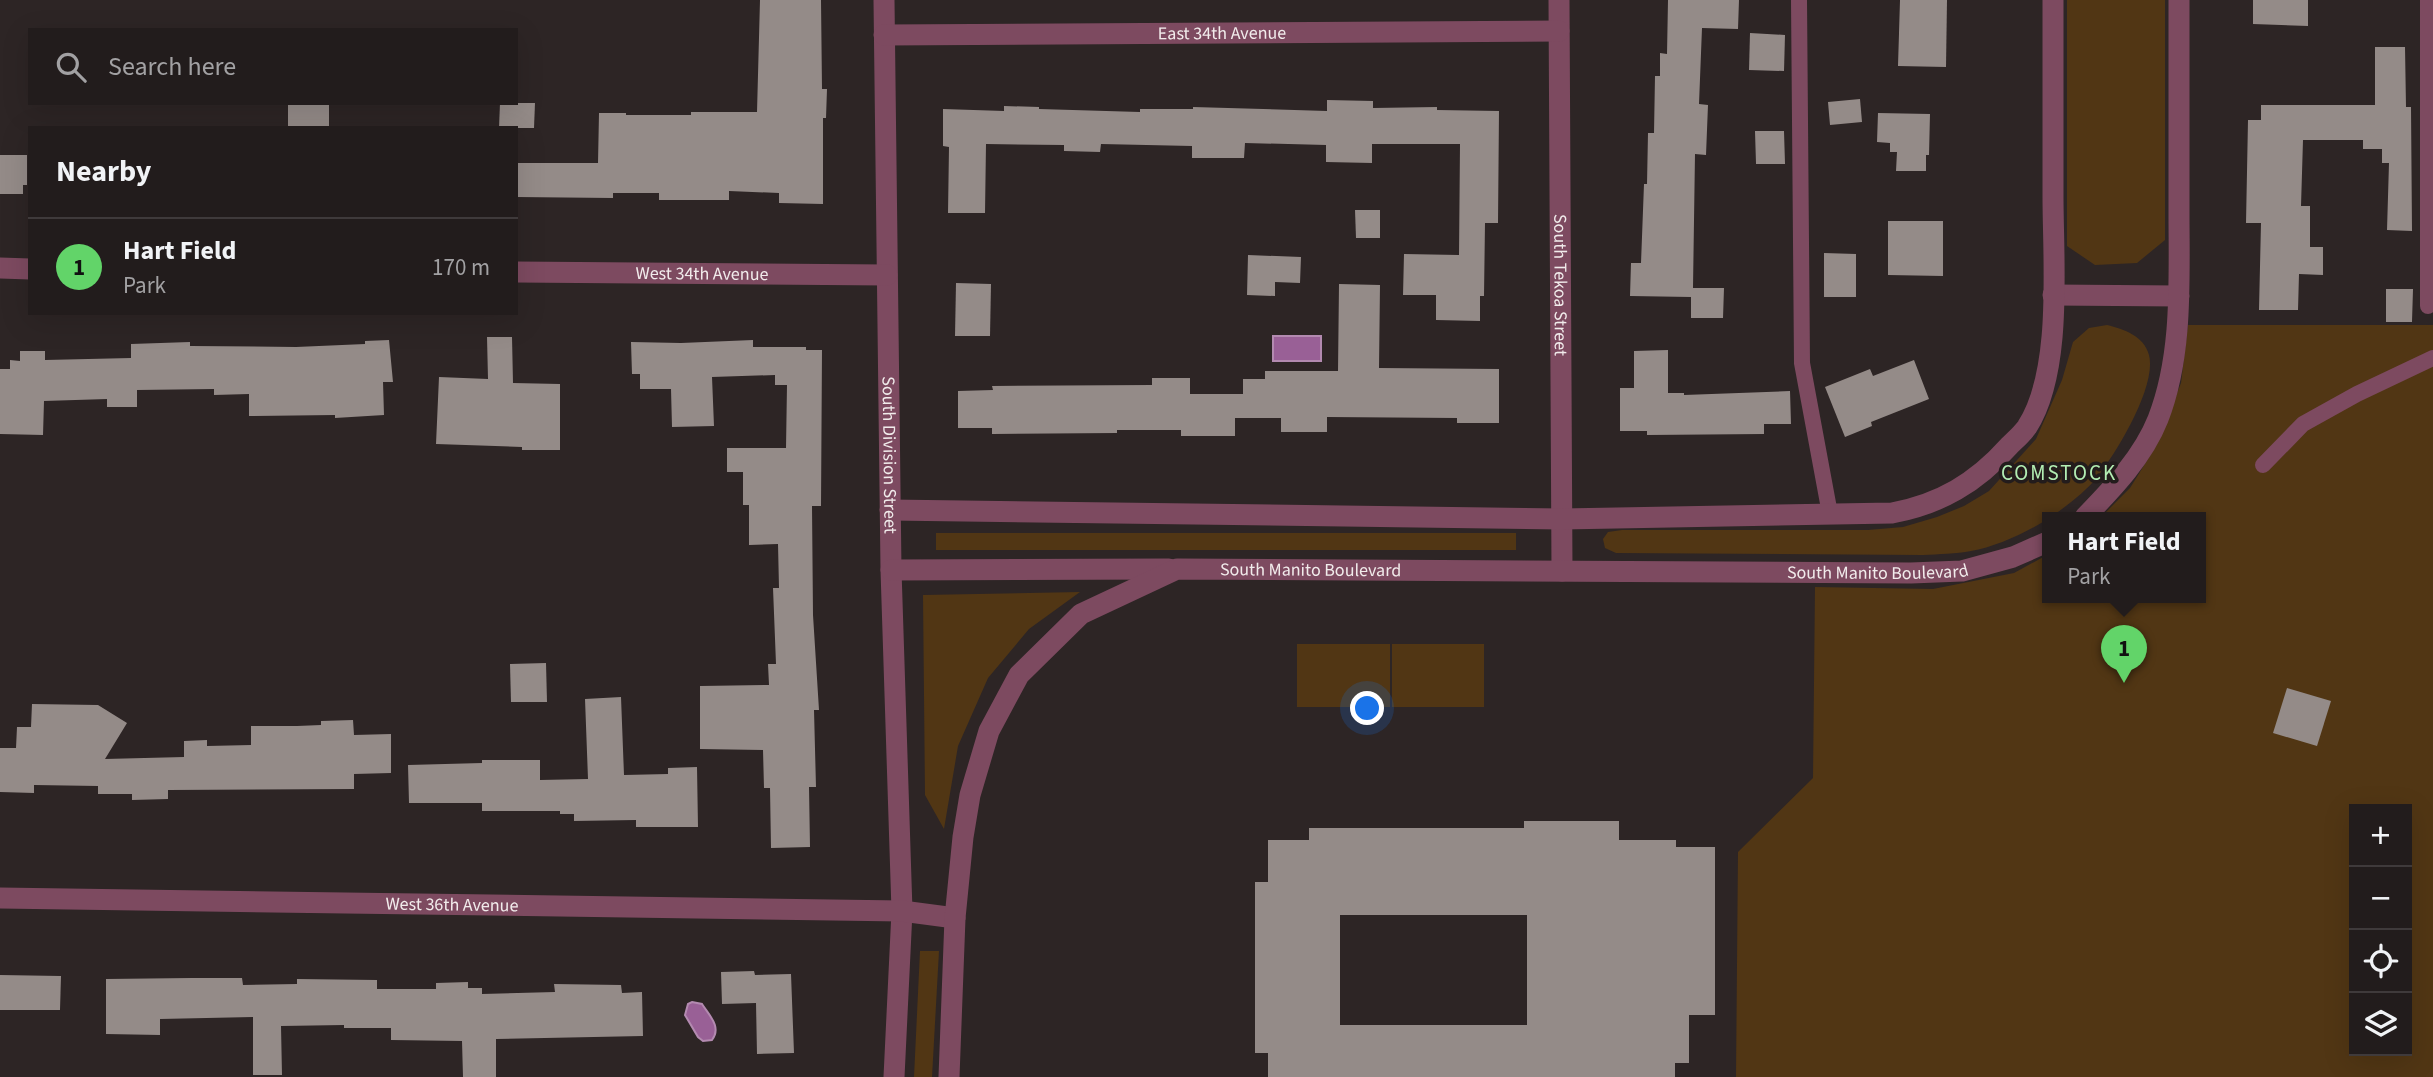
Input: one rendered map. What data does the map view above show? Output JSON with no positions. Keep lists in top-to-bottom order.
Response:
{
  "streets": {
    "street": [
      "East 34th Avenue",
      "West 34th Avenue",
      "South Tekoa Street",
      "South Division Street",
      "South Manito Boulevard",
      "West 36th Avenue"
    ]
  },
  "crossings": [
    ["East 34th Avenue", "South Tekoa Street"],
    ["East 34th Avenue", "South Division Street"],
    ["West 34th Avenue", "South Division Street"],
    ["South Tekoa Street", "South Manito Boulevard"],
    ["South Division Street", "West 36th Avenue"],
    ["South Manito Boulevard", "West 36th Avenue"]
  ],
  "districts": ["COMSTOCK"],
  "page": {
    "search": "Search here",
    "heading": "Nearby",
    "list": [
      {
        "mark": "1",
        "name": "Hart Field",
        "note": "Park",
        "value": "170 m"
      }
    ],
    "popup": ["Hart Field", "Park"],
    "pins": "1",
    "map_buttons": ["+", "−"]
  }
}
